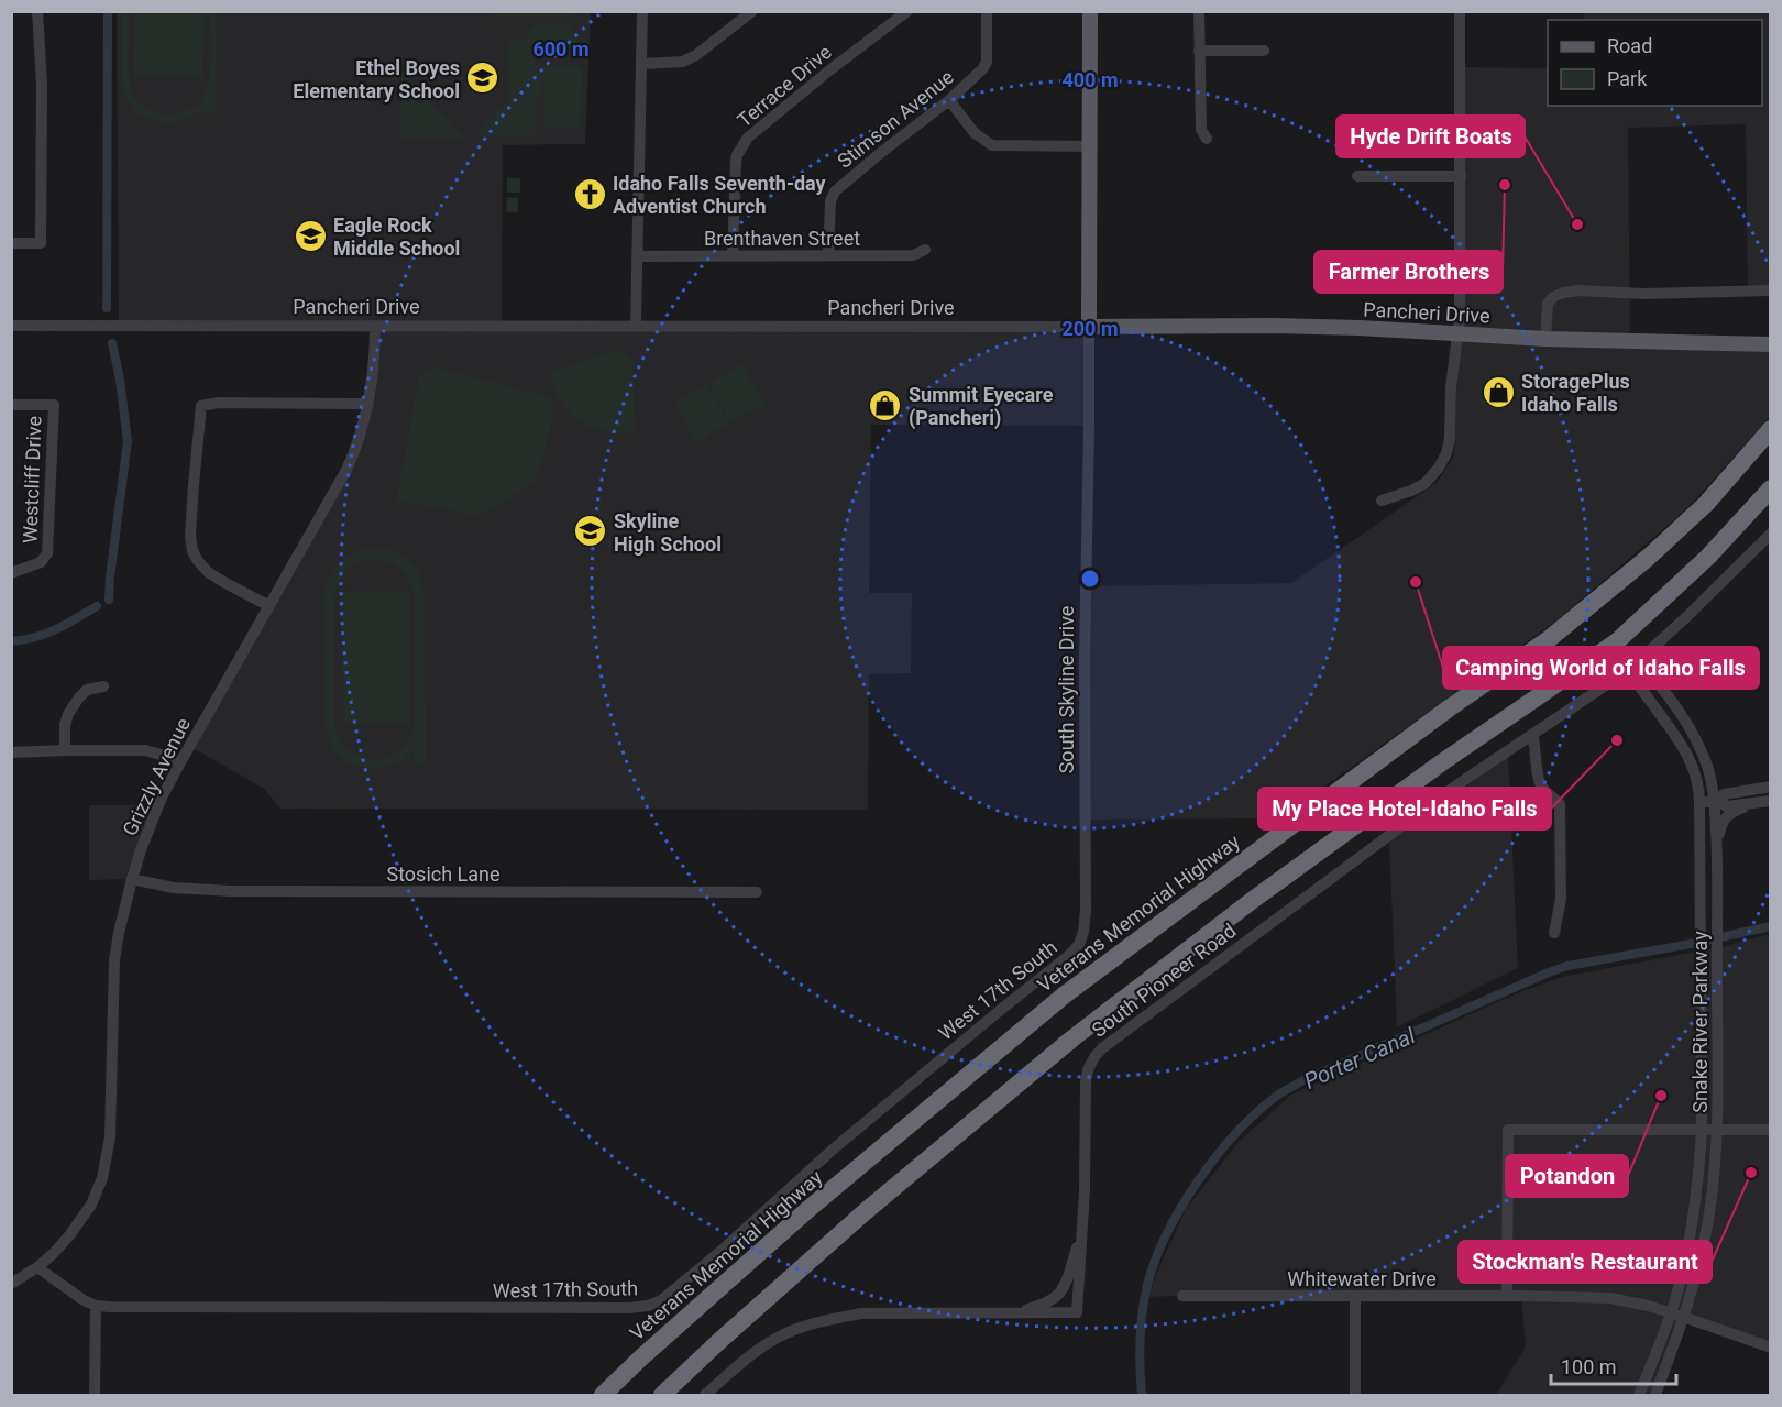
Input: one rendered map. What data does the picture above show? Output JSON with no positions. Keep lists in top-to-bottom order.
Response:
{
  "streets": {
    "highway": ["Veterans Memorial Highway"],
    "main road": ["Pancheri Drive", "South Skyline Drive"],
    "street": [
      "Terrace Drive",
      "Stimson Avenue",
      "Brenthaven Street",
      "Westcliff Drive",
      "Grizzly Avenue",
      "Stosich Lane",
      "South Pioneer Road",
      "West 17th South",
      "Snake River Parkway",
      "Whitewater Drive"
    ]
  },
  "crossings": [
    ["Terrace Drive", "Brenthaven Street"],
    ["Stimson Avenue", "Brenthaven Street"],
    ["Pancheri Drive", "South Skyline Drive"],
    ["Pancheri Drive", "Grizzly Avenue"],
    ["South Skyline Drive", "West 17th South"],
    ["Grizzly Avenue", "Stosich Lane"],
    ["Grizzly Avenue", "West 17th South"],
    ["South Pioneer Road", "Snake River Parkway"],
    ["Snake River Parkway", "Whitewater Drive"]
  ],
  "water": ["Porter Canal"],
  "places": {
    "school or university": ["Ethel Boyes Elementary School", "Eagle Rock Middle School", "Skyline High School"],
    "other": [
      "Farmer Brothers",
      "Hyde Drift Boats",
      "Camping World of Idaho Falls",
      "My Place Hotel-Idaho Falls",
      "Potandon",
      "Stockman's Restaurant"
    ],
    "church": ["Idaho Falls Seventh-day Adventist Church"],
    "shop": ["StoragePlus Idaho Falls", "Summit Eyecare (Pancheri)"]
  },
  "legend": ["Road", "Park"],
  "scale_bar": "100 m",
  "rings": ["600 m", "400 m", "200 m"]
}
